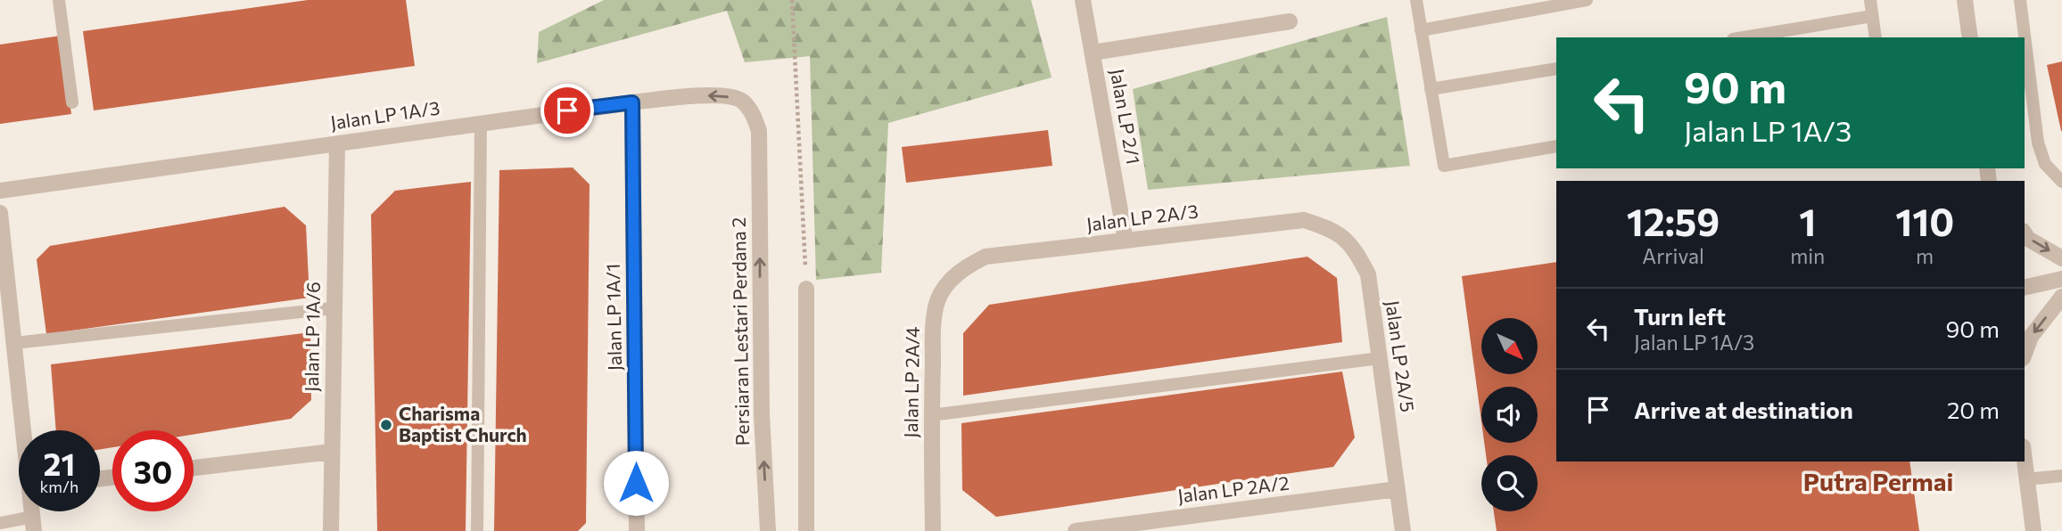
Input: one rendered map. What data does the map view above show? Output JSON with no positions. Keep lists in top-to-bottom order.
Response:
{
  "streets": {
    "street": [
      "Jalan LP 1A/3",
      "Jalan LP 2/1",
      "Jalan LP 2A/3",
      "Jalan LP 1A/1",
      "Persiaran Lestari Perdana 2",
      "Jalan LP 1A/6",
      "Jalan LP 2A/5",
      "Jalan LP 2A/4",
      "Jalan LP 2A/2"
    ]
  },
  "crossings": [
    ["Jalan LP 1A/3", "Jalan LP 1A/1"],
    ["Jalan LP 1A/3", "Persiaran Lestari Perdana 2"],
    ["Jalan LP 1A/3", "Jalan LP 1A/6"],
    ["Jalan LP 2/1", "Jalan LP 2A/3"],
    ["Jalan LP 2A/3", "Jalan LP 2A/5"],
    ["Jalan LP 2A/3", "Jalan LP 2A/4"],
    ["Jalan LP 2A/5", "Jalan LP 2A/2"]
  ],
  "districts": ["Putra Permai"],
  "places": ["Charisma Baptist Church"],
  "north": "bottom right",
  "page": {
    "turn": ["90 m", "Jalan LP 1A/3"],
    "eta": [
      "12:59",
      "Arrival",
      "1",
      "min",
      "110",
      "m"
    ],
    "list": [
      {
        "name": "Turn left",
        "note": "Jalan LP 1A/3",
        "value": "90 m"
      },
      {
        "name": "Arrive at destination",
        "value": "20 m"
      }
    ],
    "speed": "21 km/h",
    "limit": "30"
  }
}
